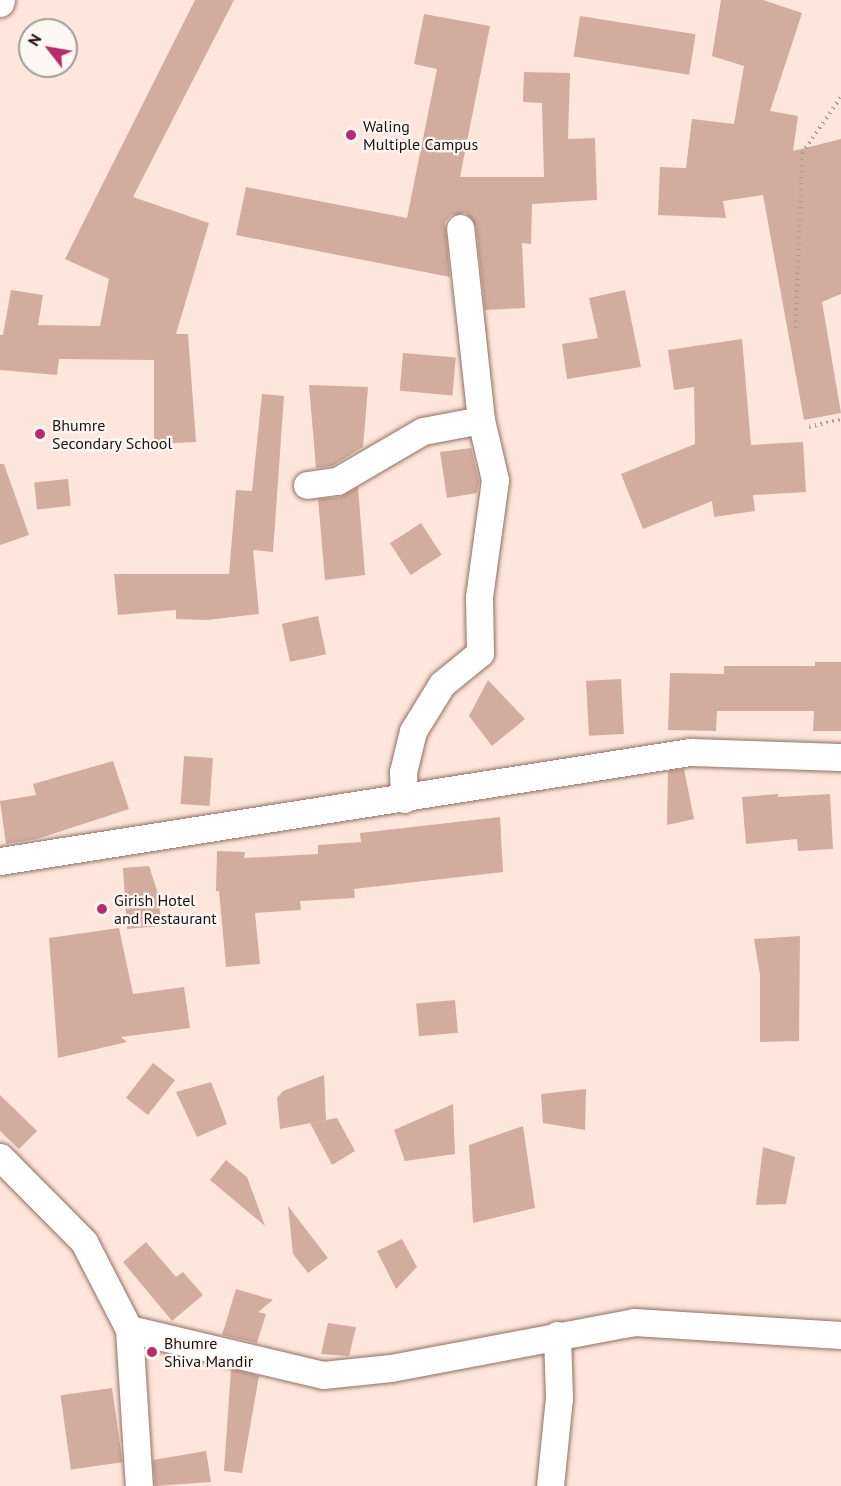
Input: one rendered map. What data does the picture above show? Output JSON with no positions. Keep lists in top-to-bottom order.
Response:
{
  "places": [
    "Waling Multiple Campus",
    "Bhumre Secondary School",
    "Girish Hotel and Restaurant",
    "Bhumre Shiva Mandir"
  ],
  "north": "top left"
}
